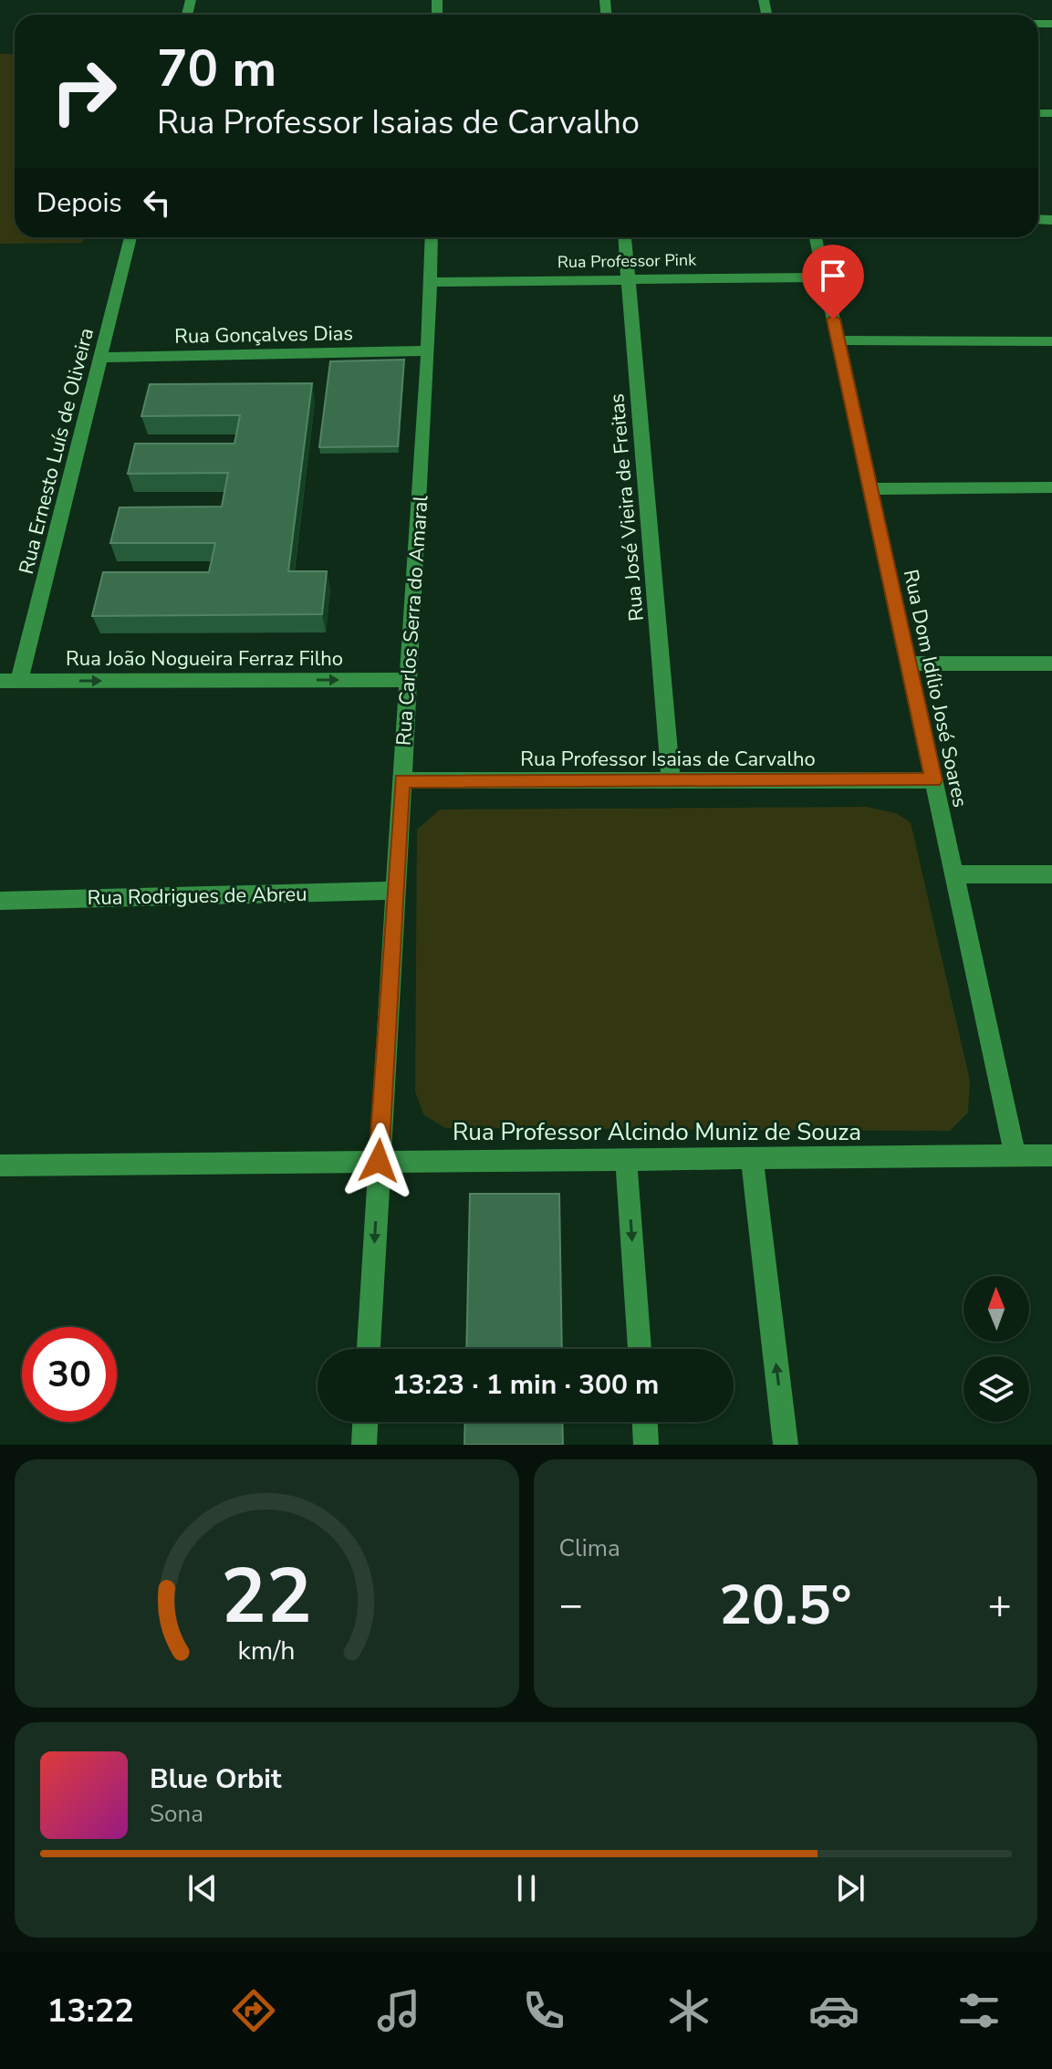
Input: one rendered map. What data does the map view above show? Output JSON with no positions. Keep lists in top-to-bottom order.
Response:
{
  "streets": {
    "street": [
      "Rua Professor Pink",
      "Rua Gonçalves Dias",
      "Rua Ernesto Luís de Oliveira",
      "Rua José Vieira de Freitas",
      "Rua Carlos Serra do Amaral",
      "Rua João Nogueira Ferraz Filho",
      "Rua Dom Idílio José Soares",
      "Rua Professor Isaias de Carvalho",
      "Rua Rodrigues de Abreu",
      "Rua Professor Alcindo Muniz de Souza"
    ]
  },
  "crossings": [
    ["Rua Professor Pink", "Rua José Vieira de Freitas"],
    ["Rua Professor Pink", "Rua Carlos Serra do Amaral"],
    ["Rua Professor Pink", "Rua Dom Idílio José Soares"],
    ["Rua Gonçalves Dias", "Rua Ernesto Luís de Oliveira"],
    ["Rua Gonçalves Dias", "Rua Carlos Serra do Amaral"],
    ["Rua Ernesto Luís de Oliveira", "Rua João Nogueira Ferraz Filho"],
    ["Rua José Vieira de Freitas", "Rua Professor Isaias de Carvalho"],
    ["Rua Carlos Serra do Amaral", "Rua João Nogueira Ferraz Filho"],
    ["Rua Carlos Serra do Amaral", "Rua Professor Isaias de Carvalho"],
    ["Rua Carlos Serra do Amaral", "Rua Rodrigues de Abreu"],
    ["Rua Carlos Serra do Amaral", "Rua Professor Alcindo Muniz de Souza"],
    ["Rua Dom Idílio José Soares", "Rua Professor Isaias de Carvalho"],
    ["Rua Dom Idílio José Soares", "Rua Professor Alcindo Muniz de Souza"]
  ],
  "one_way": ["Rua João Nogueira Ferraz Filho"],
  "north": "top",
  "page": {
    "turn": ["70 m", "Rua Professor Isaias de Carvalho"],
    "then": "Depois",
    "limit": "30",
    "trip": "13:23 · 1 min · 300 m",
    "tile": "Clima",
    "heat": ["−", "20.5°", "+"],
    "song": ["Blue Orbit", "Sona"],
    "tabs": "13:22",
    "gauge": ["22", "km/h"]
  }
}
